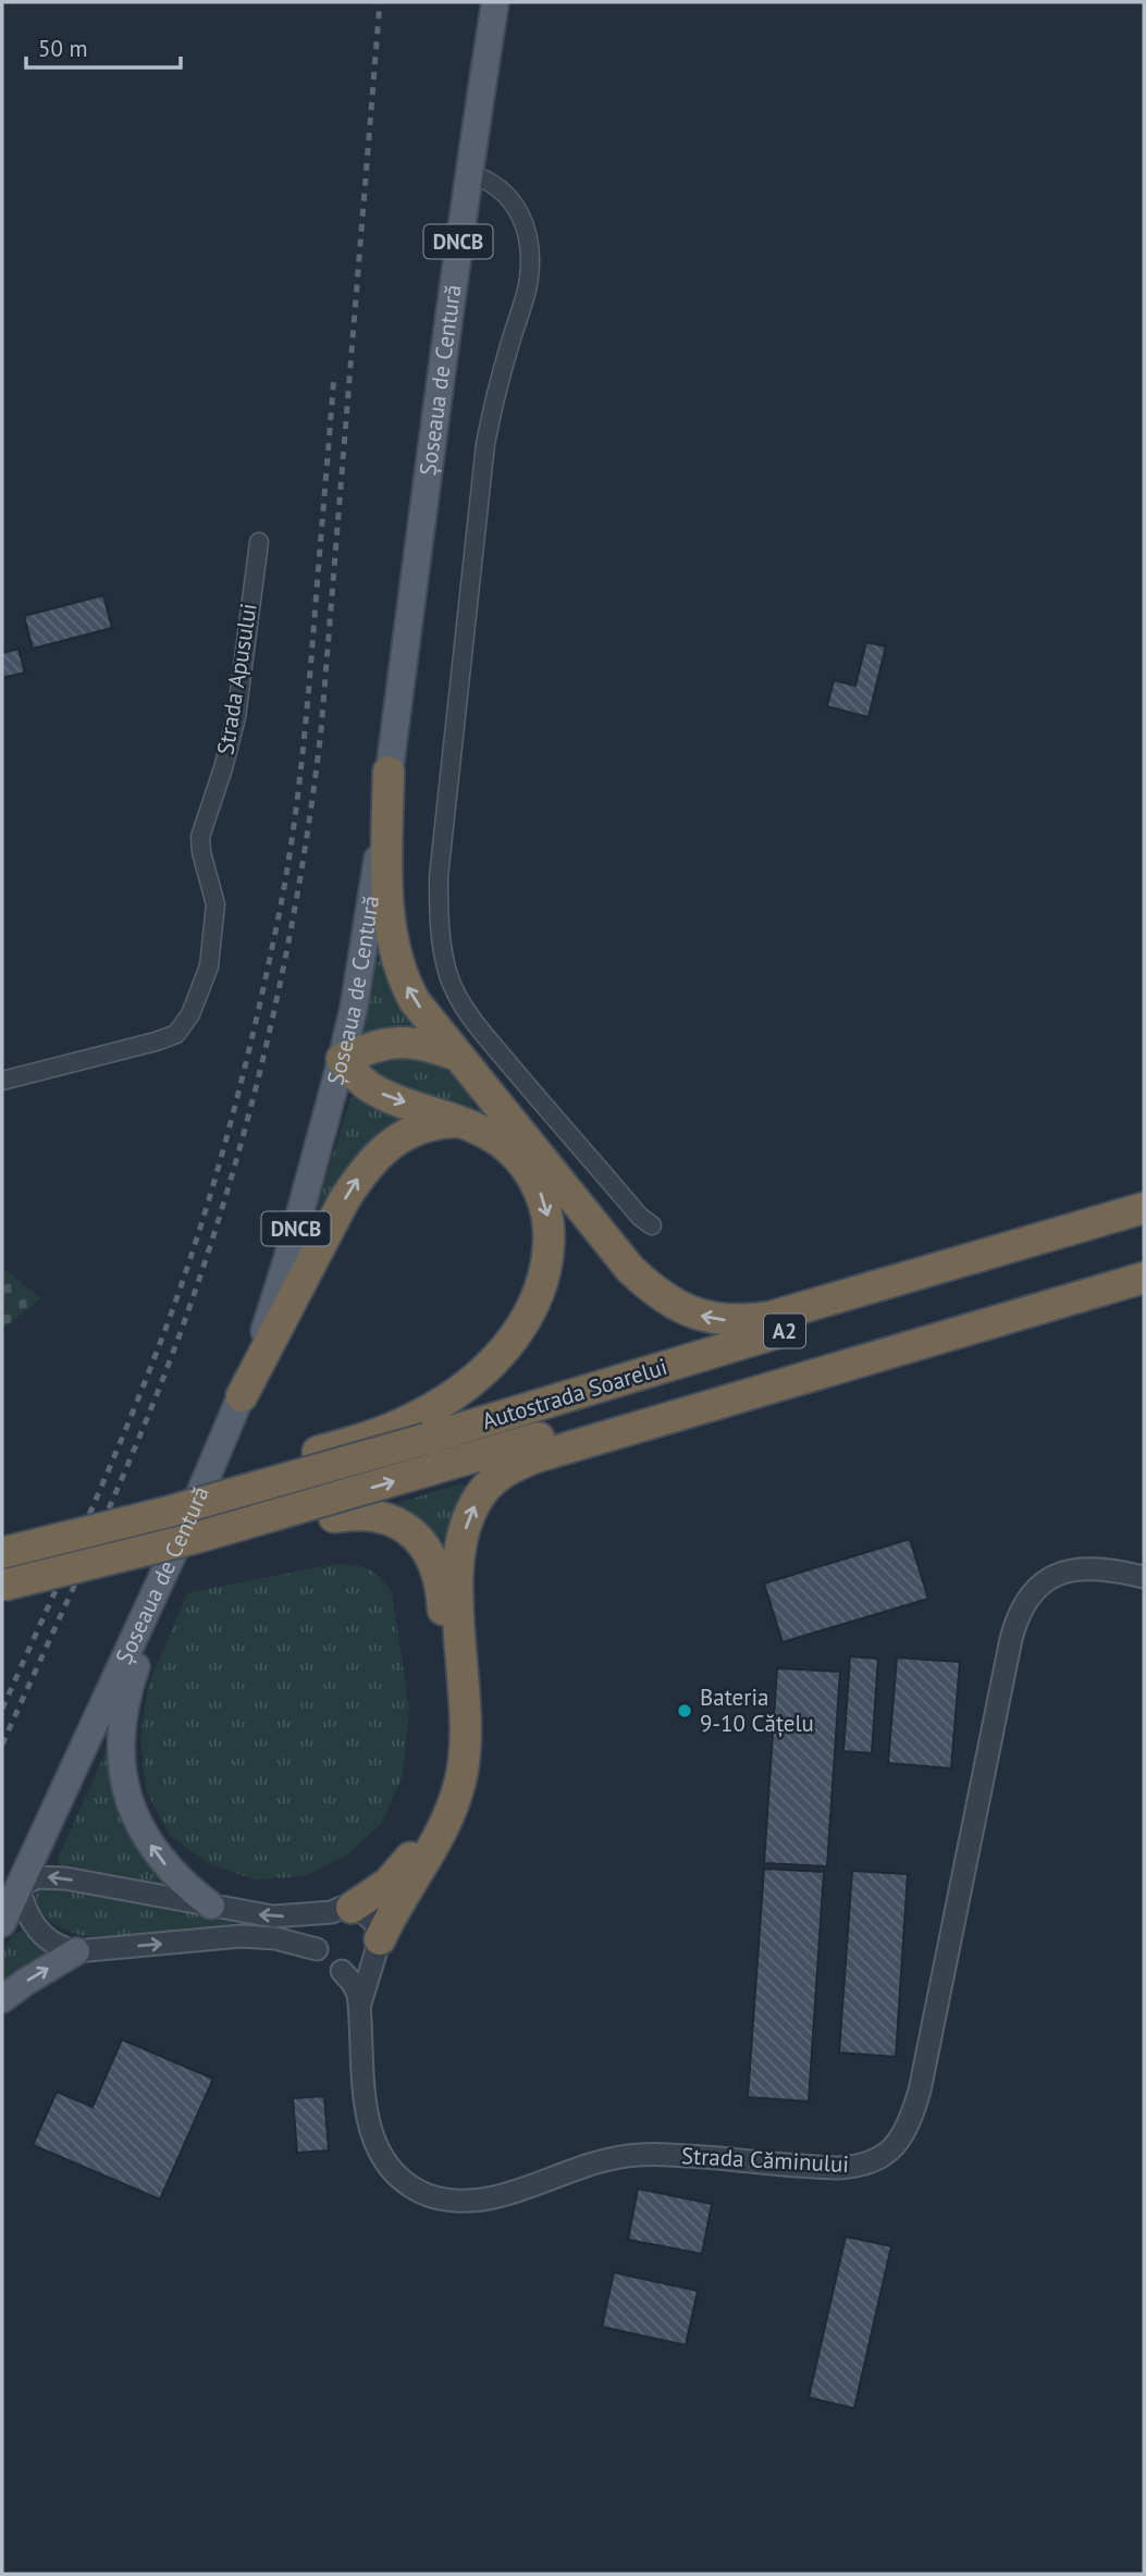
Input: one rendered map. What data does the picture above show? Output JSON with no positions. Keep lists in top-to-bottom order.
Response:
{
  "streets": {
    "highway": ["A2", "Autostrada Soarelui"],
    "main road": ["DNCB", "Șoseaua de Centură"],
    "street": ["Strada Apusului", "Strada Căminului"]
  },
  "places": ["Bateria 9-10 Cățelu"],
  "scale_bar": "50 m"
}
